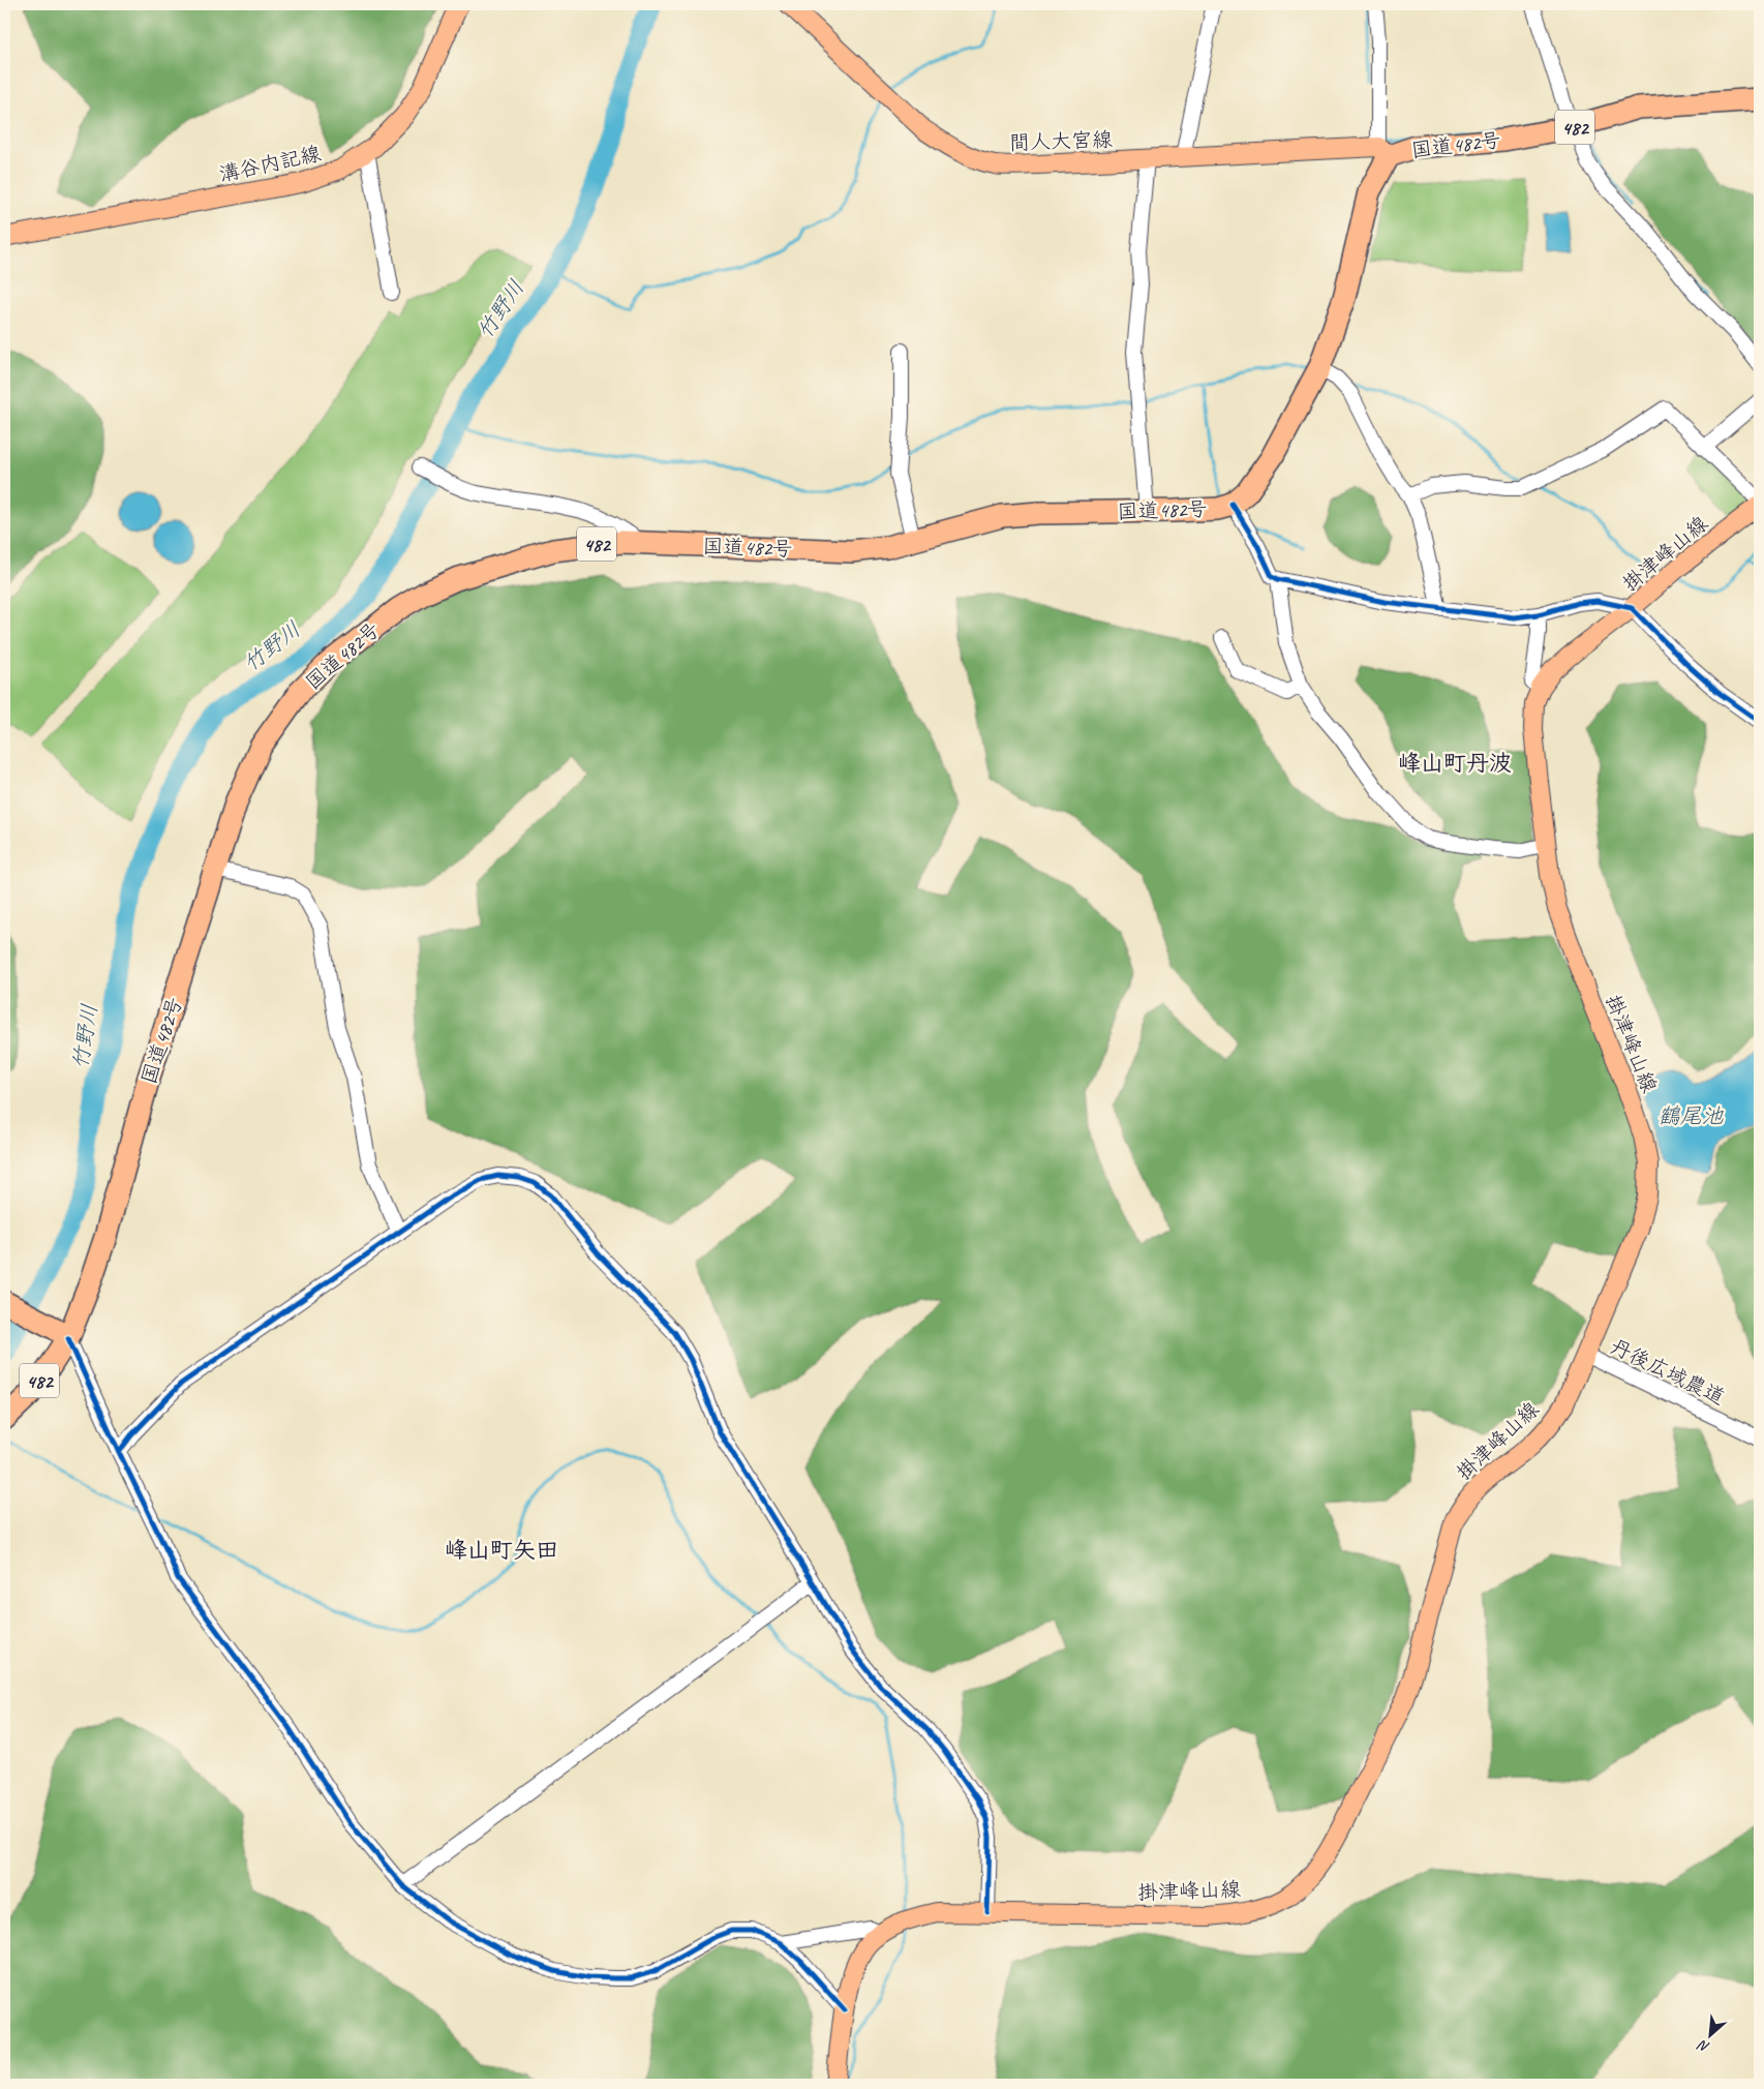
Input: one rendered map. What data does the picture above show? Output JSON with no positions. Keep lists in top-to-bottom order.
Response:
{
  "streets": {
    "highway": ["482", "国道482号"],
    "main road": ["間人大宮線", "溝谷内記線", "掛津峰山線"],
    "street": ["丹後広域農道"]
  },
  "crossings": [
    ["482", "国道482号"],
    ["間人大宮線", "国道482号"],
    ["掛津峰山線", "丹後広域農道"]
  ],
  "districts": ["峰山町丹波", "峰山町矢田"],
  "water": ["竹野川", "鶴尾池"],
  "north": "bottom left"
}
